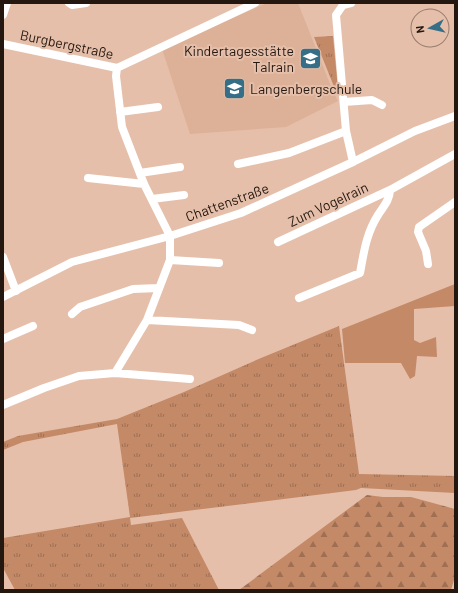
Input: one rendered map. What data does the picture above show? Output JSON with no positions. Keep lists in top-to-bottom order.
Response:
{
  "streets": {
    "street": ["Burgbergstraße", "Chattenstraße", "Zum Vogelrain"]
  },
  "places": {
    "school or university": ["Kindertagesstätte Talrain", "Langenbergschule"]
  },
  "north": "left"
}
